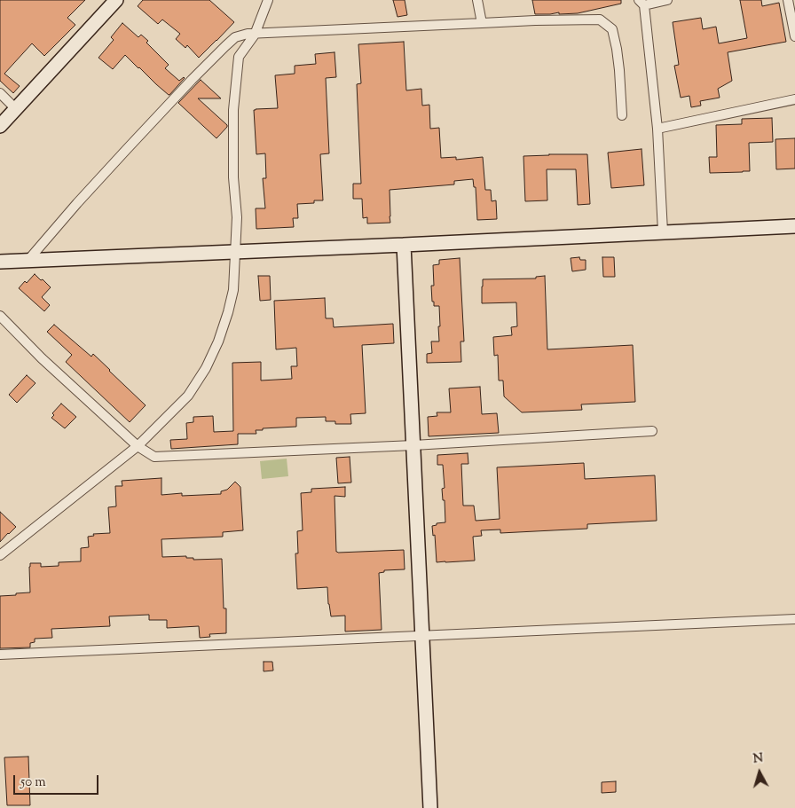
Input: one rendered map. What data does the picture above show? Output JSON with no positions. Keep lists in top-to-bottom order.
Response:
{
  "scale_bar": "50 m",
  "north": "top"
}
